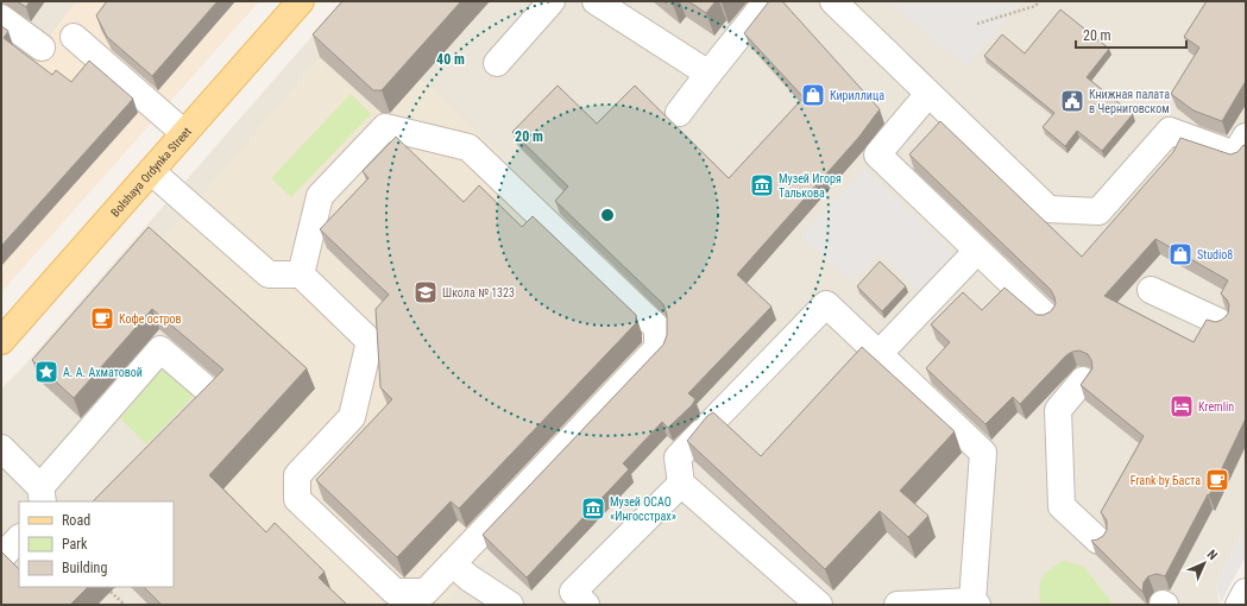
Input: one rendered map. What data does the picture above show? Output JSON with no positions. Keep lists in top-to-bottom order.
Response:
{
  "streets": {
    "main road": ["Bolshaya Ordynka Street"]
  },
  "places": {
    "shop": ["Кириллица", "Studio8"],
    "public building": ["Книжная палата в Черниговском"],
    "museum": ["Музей Игоря Талькова", "Музей ОСАО «Ингосстрах»"],
    "school or university": ["Школа № 1323"],
    "cafe": ["Кофе остров", "Frank by Баста"],
    "place": ["А. А. Ахматовой"],
    "hotel": ["Kremlin"]
  },
  "legend": ["Road", "Park", "Building"],
  "scale_bar": "20 m",
  "north": "top right",
  "rings": ["40 m", "20 m"]
}
